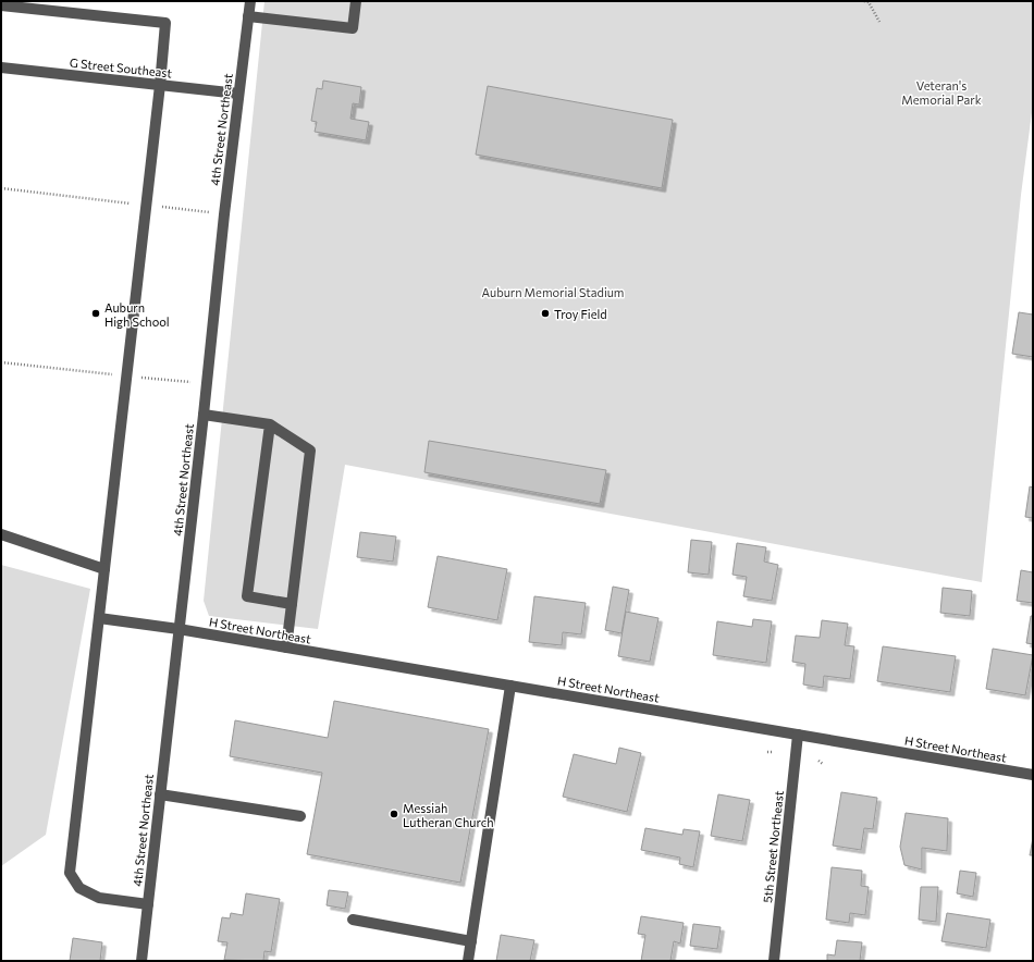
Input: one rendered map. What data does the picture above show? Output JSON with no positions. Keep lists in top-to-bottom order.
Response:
{
  "streets": {
    "street": [
      "G Street Southeast",
      "4th Street Northeast",
      "H Street Northeast",
      "5th Street Northeast"
    ]
  },
  "crossings": [
    ["G Street Southeast", "4th Street Northeast"],
    ["4th Street Northeast", "H Street Northeast"],
    ["H Street Northeast", "5th Street Northeast"]
  ],
  "parks": ["Veteran's Memorial Park", "Auburn Memorial Stadium"],
  "places": ["Auburn High School", "Troy Field", "Messiah Lutheran Church"]
}
